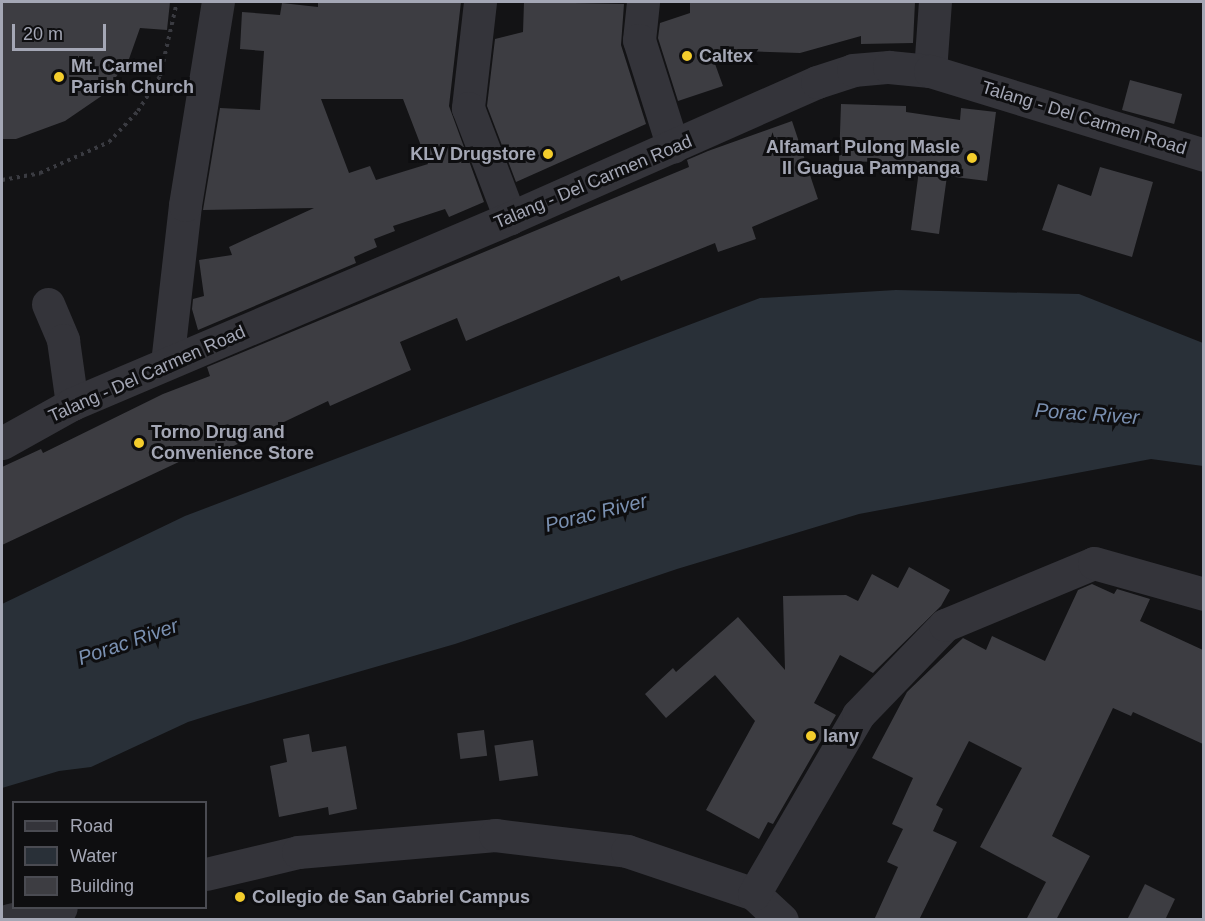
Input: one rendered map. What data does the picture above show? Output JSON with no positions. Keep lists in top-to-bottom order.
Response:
{
  "streets": {
    "street": ["Talang - Del Carmen Road"]
  },
  "water": ["Porac River"],
  "places": [
    "Caltex",
    "Mt. Carmel Parish Church",
    "KLV Drugstore",
    "Alfamart Pulong Masle II Guagua Pampanga",
    "Torno Drug and Convenience Store",
    "lany",
    "Collegio de San Gabriel Campus"
  ],
  "legend": ["Road", "Water", "Building"],
  "scale_bar": "20 m"
}
